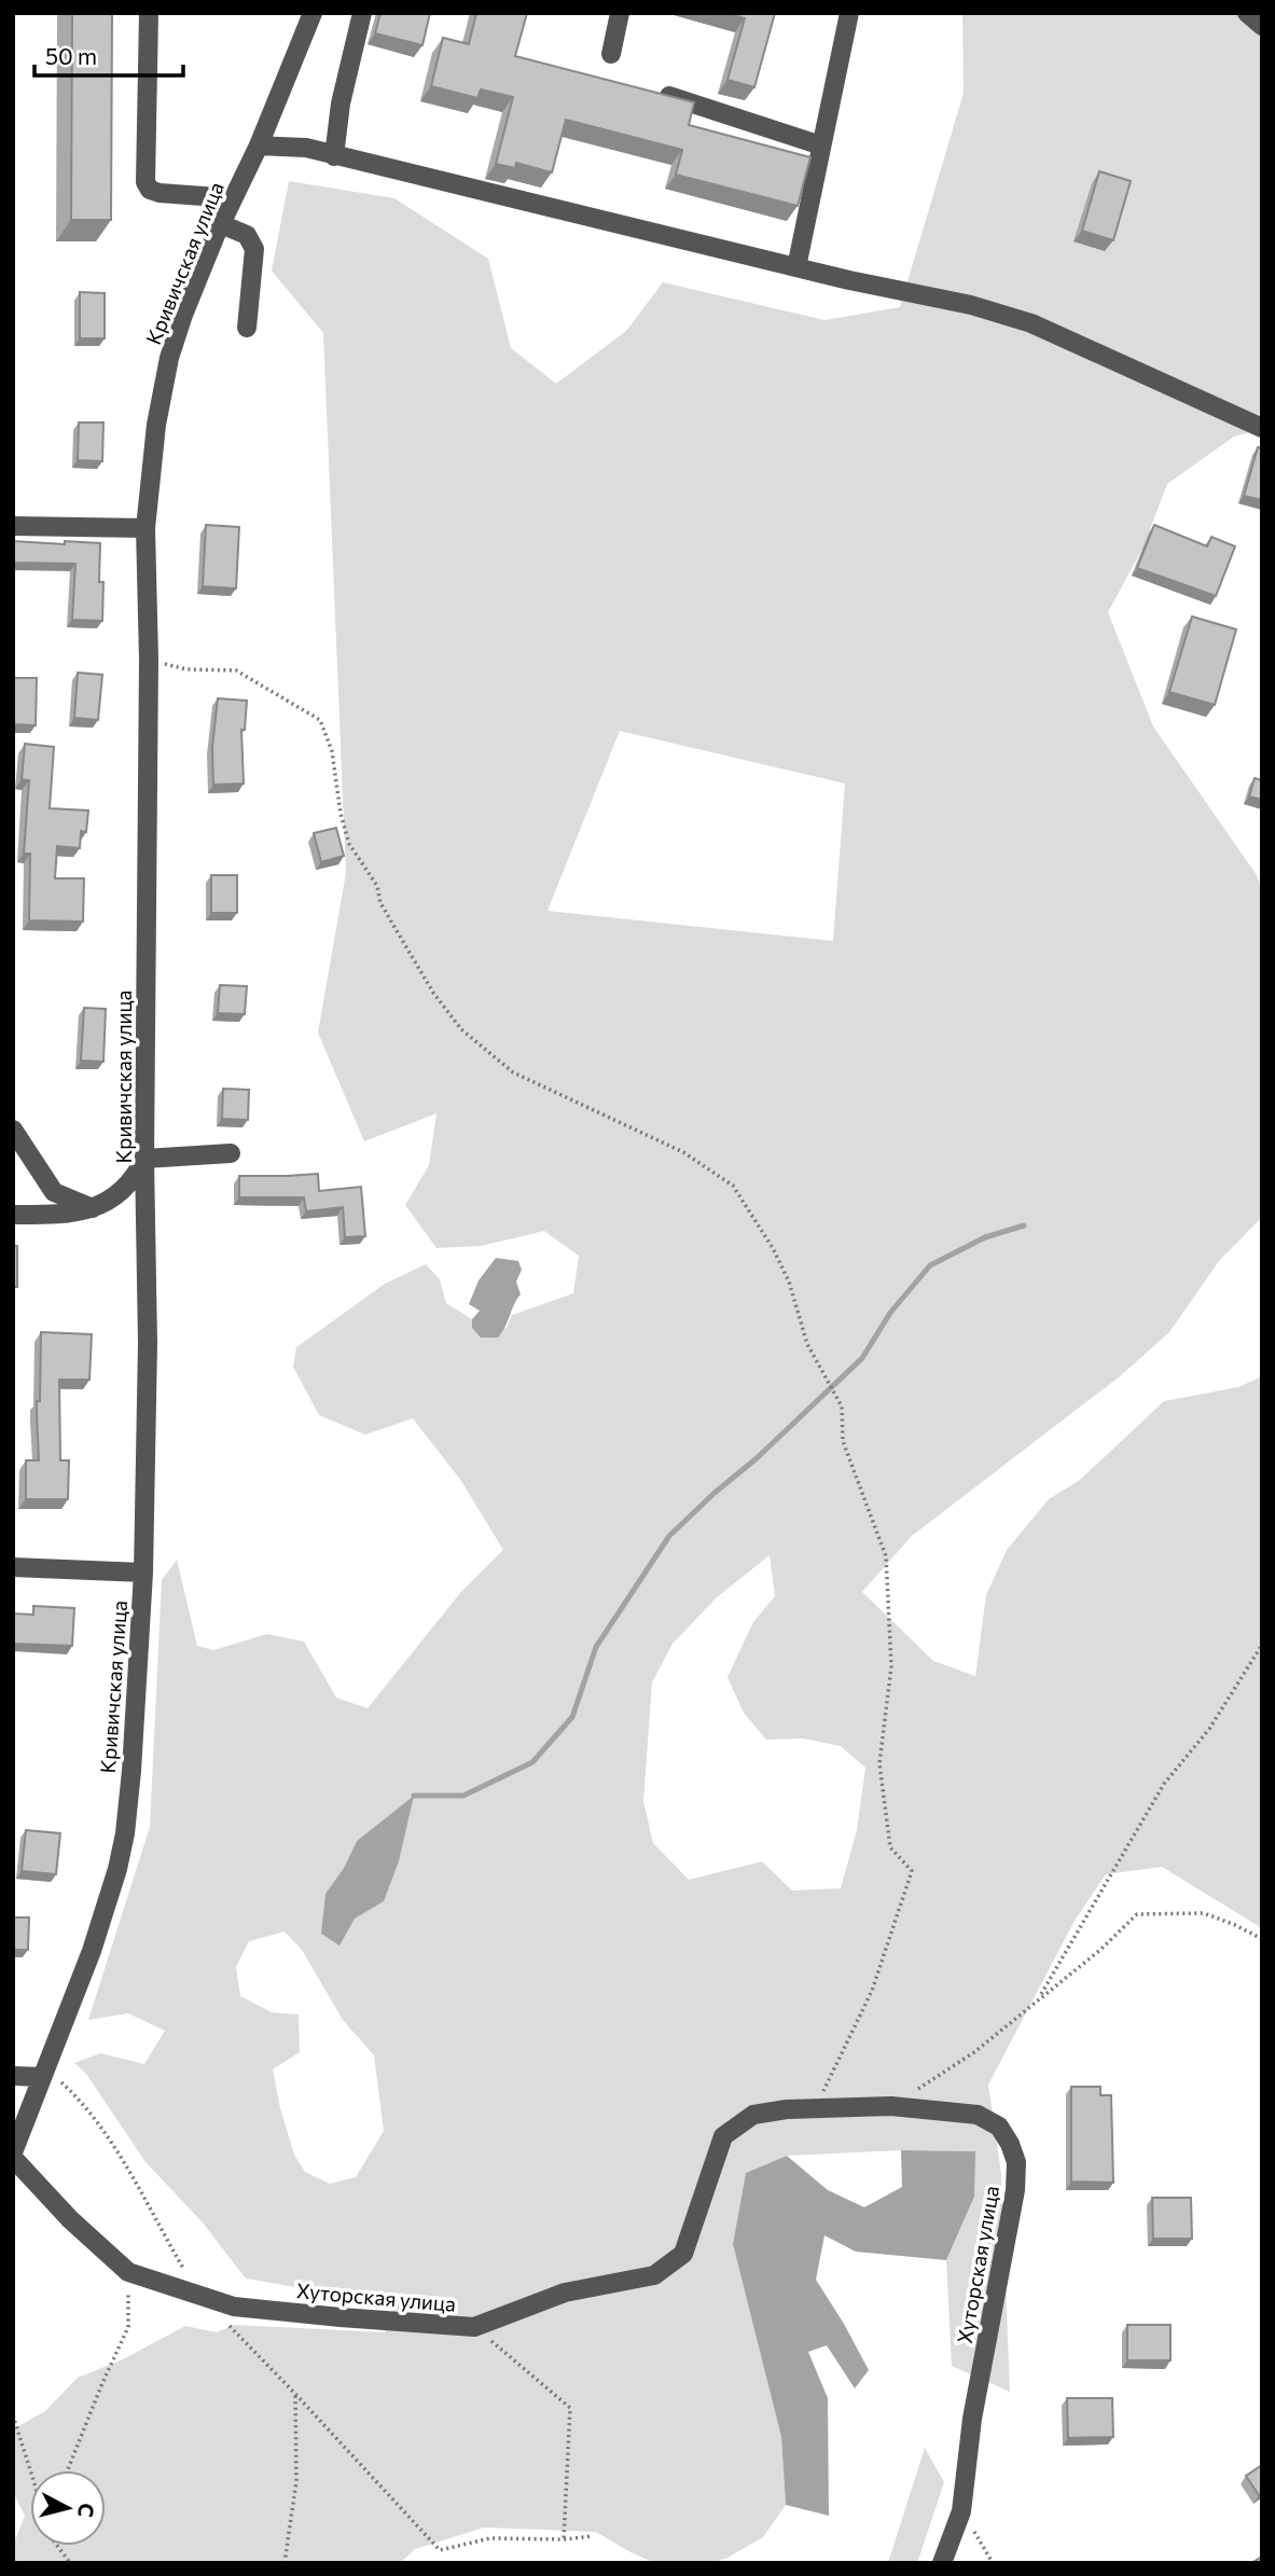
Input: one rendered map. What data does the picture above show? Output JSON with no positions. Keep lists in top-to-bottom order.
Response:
{
  "streets": {
    "street": ["Кривичская улица", "Хуторская улица"]
  },
  "crossings": [
    ["Кривичская улица", "Хуторская улица"]
  ],
  "scale_bar": "50 m",
  "north": "right"
}
